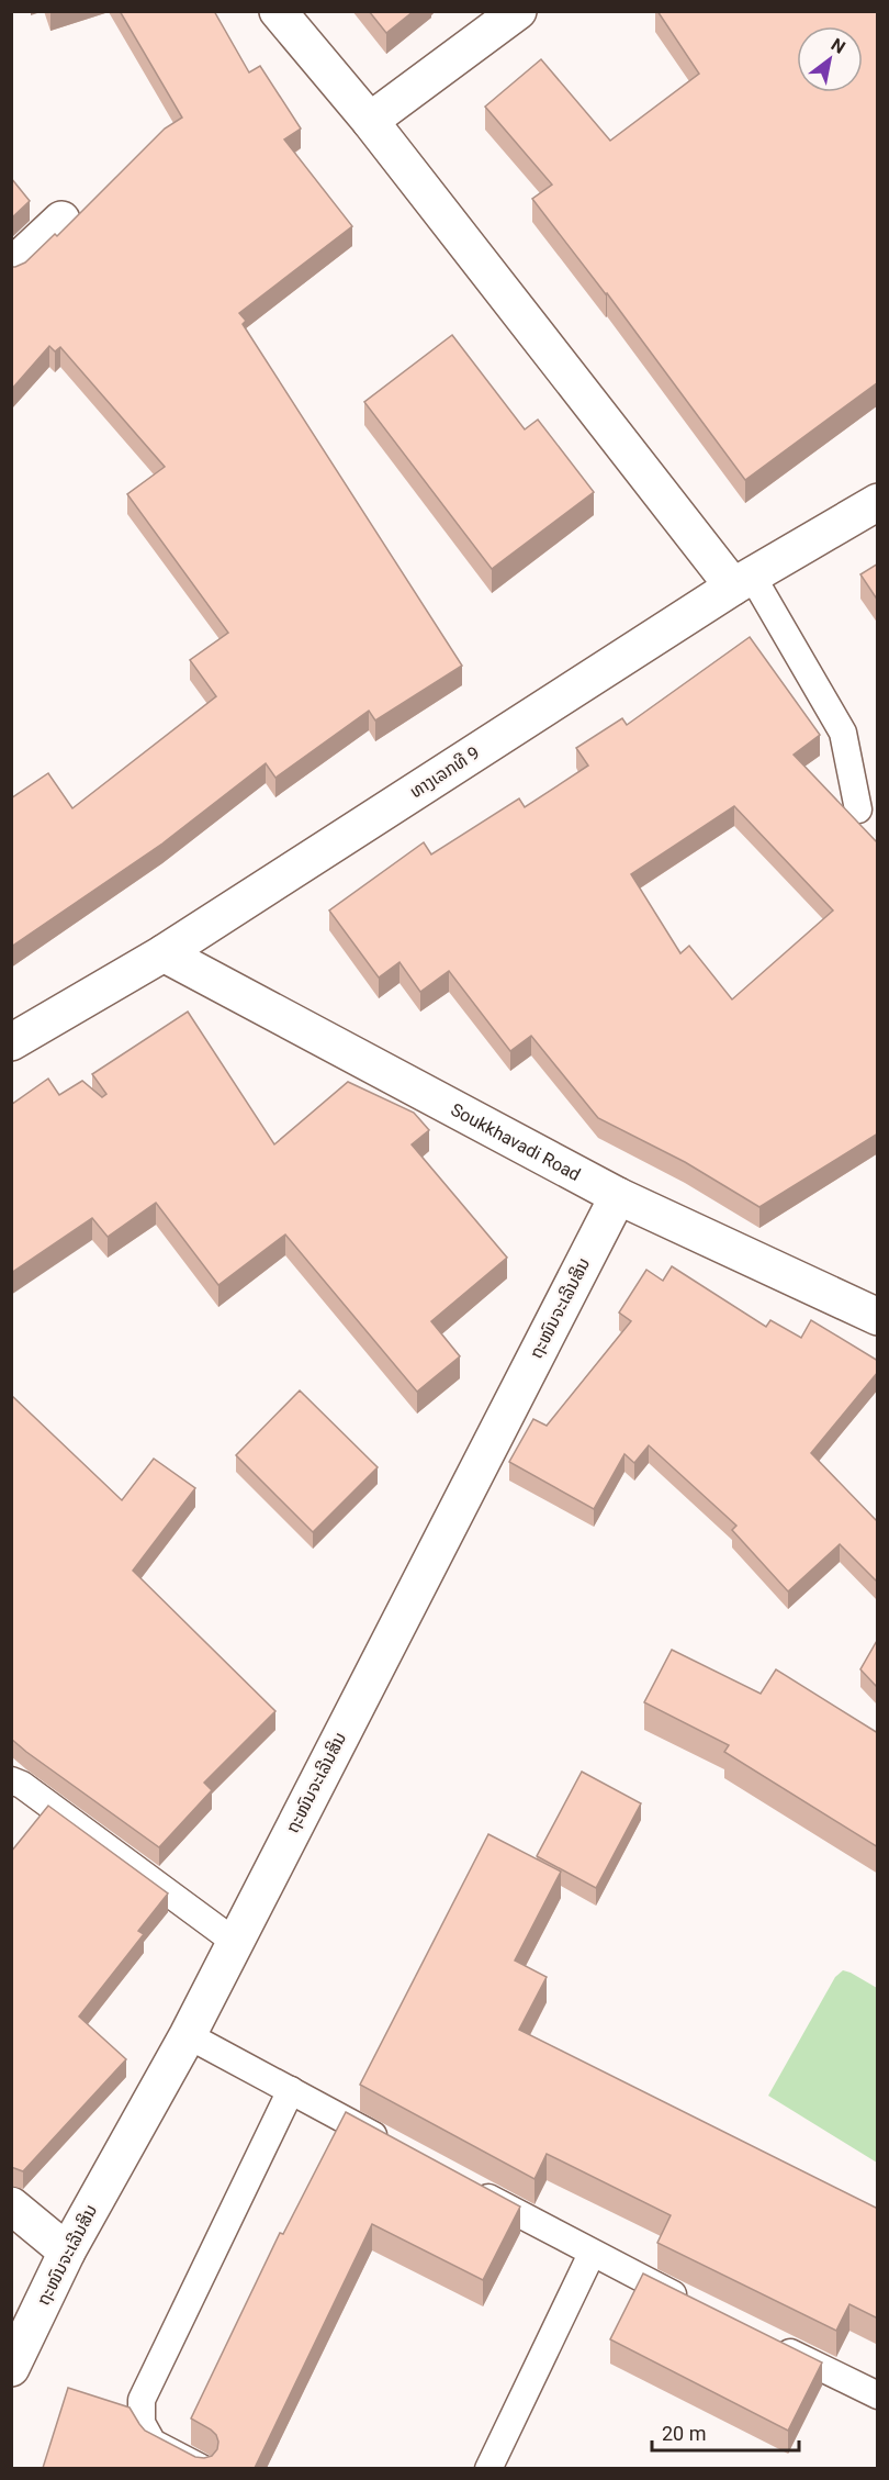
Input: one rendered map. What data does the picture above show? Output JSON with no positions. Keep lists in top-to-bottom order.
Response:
{
  "streets": {
    "street": ["ທາງເລກທີ 9", "Soukkhavadi Road", "ຖະໜົນຈະເລີນສິນ"]
  },
  "crossings": [
    ["ທາງເລກທີ 9", "Soukkhavadi Road"],
    ["Soukkhavadi Road", "ຖະໜົນຈະເລີນສິນ"]
  ],
  "scale_bar": "20 m",
  "north": "top right"
}
